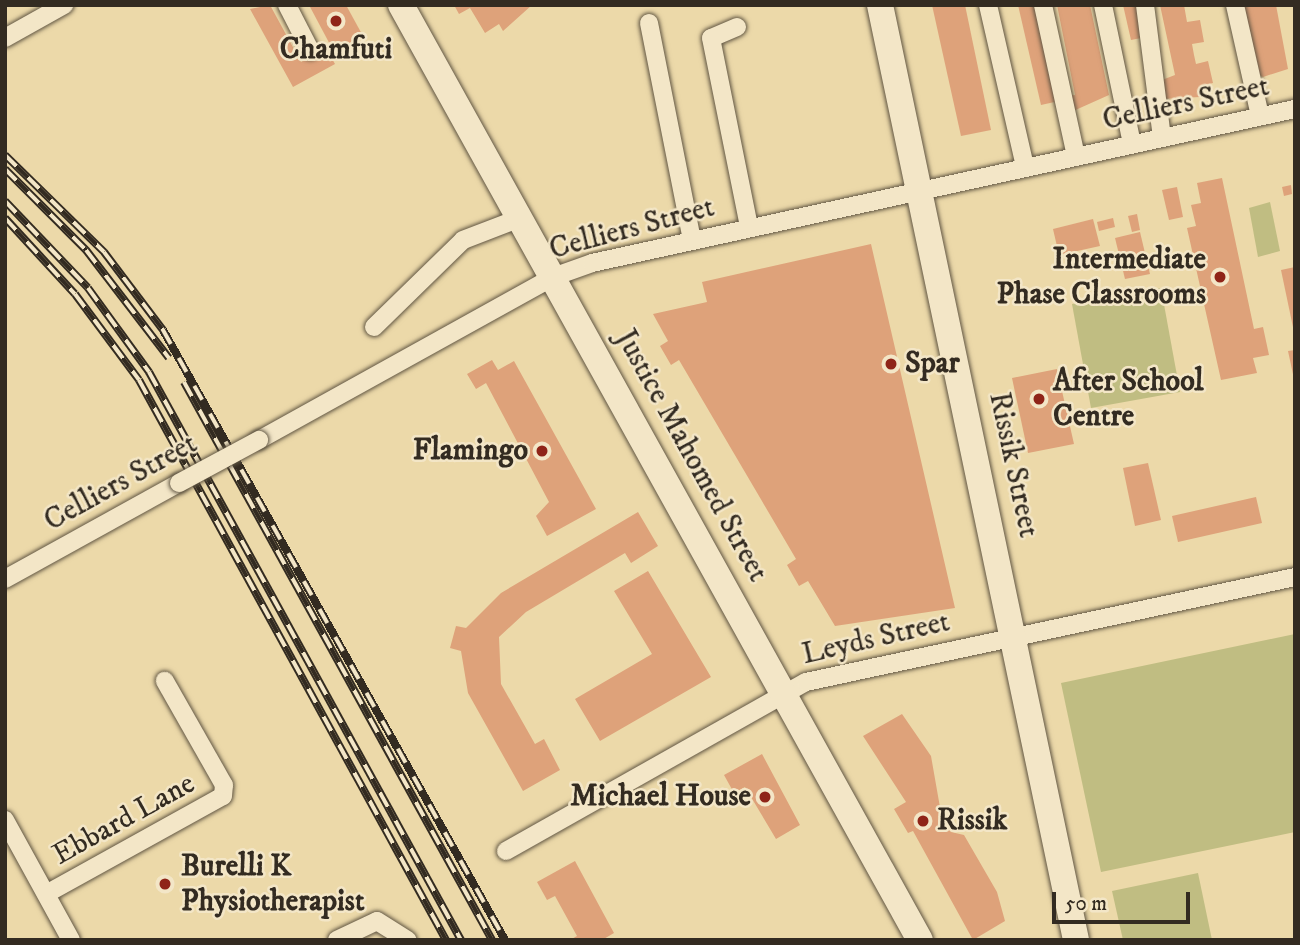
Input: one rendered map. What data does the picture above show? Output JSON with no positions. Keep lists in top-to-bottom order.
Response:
{
  "streets": {
    "main road": ["Justice Mahomed Street", "Rissik Street"],
    "street": ["Celliers Street", "Leyds Street", "Ebbard Lane"]
  },
  "crossings": [
    ["Celliers Street", "Justice Mahomed Street"],
    ["Celliers Street", "Rissik Street"],
    ["Justice Mahomed Street", "Leyds Street"],
    ["Rissik Street", "Leyds Street"]
  ],
  "places": [
    "Chamfuti",
    "Intermediate Phase Classrooms",
    "Spar",
    "After School Centre",
    "Flamingo",
    "Michael House",
    "Rissik",
    "Burelli K Physiotherapist"
  ],
  "scale_bar": "50 m"
}
